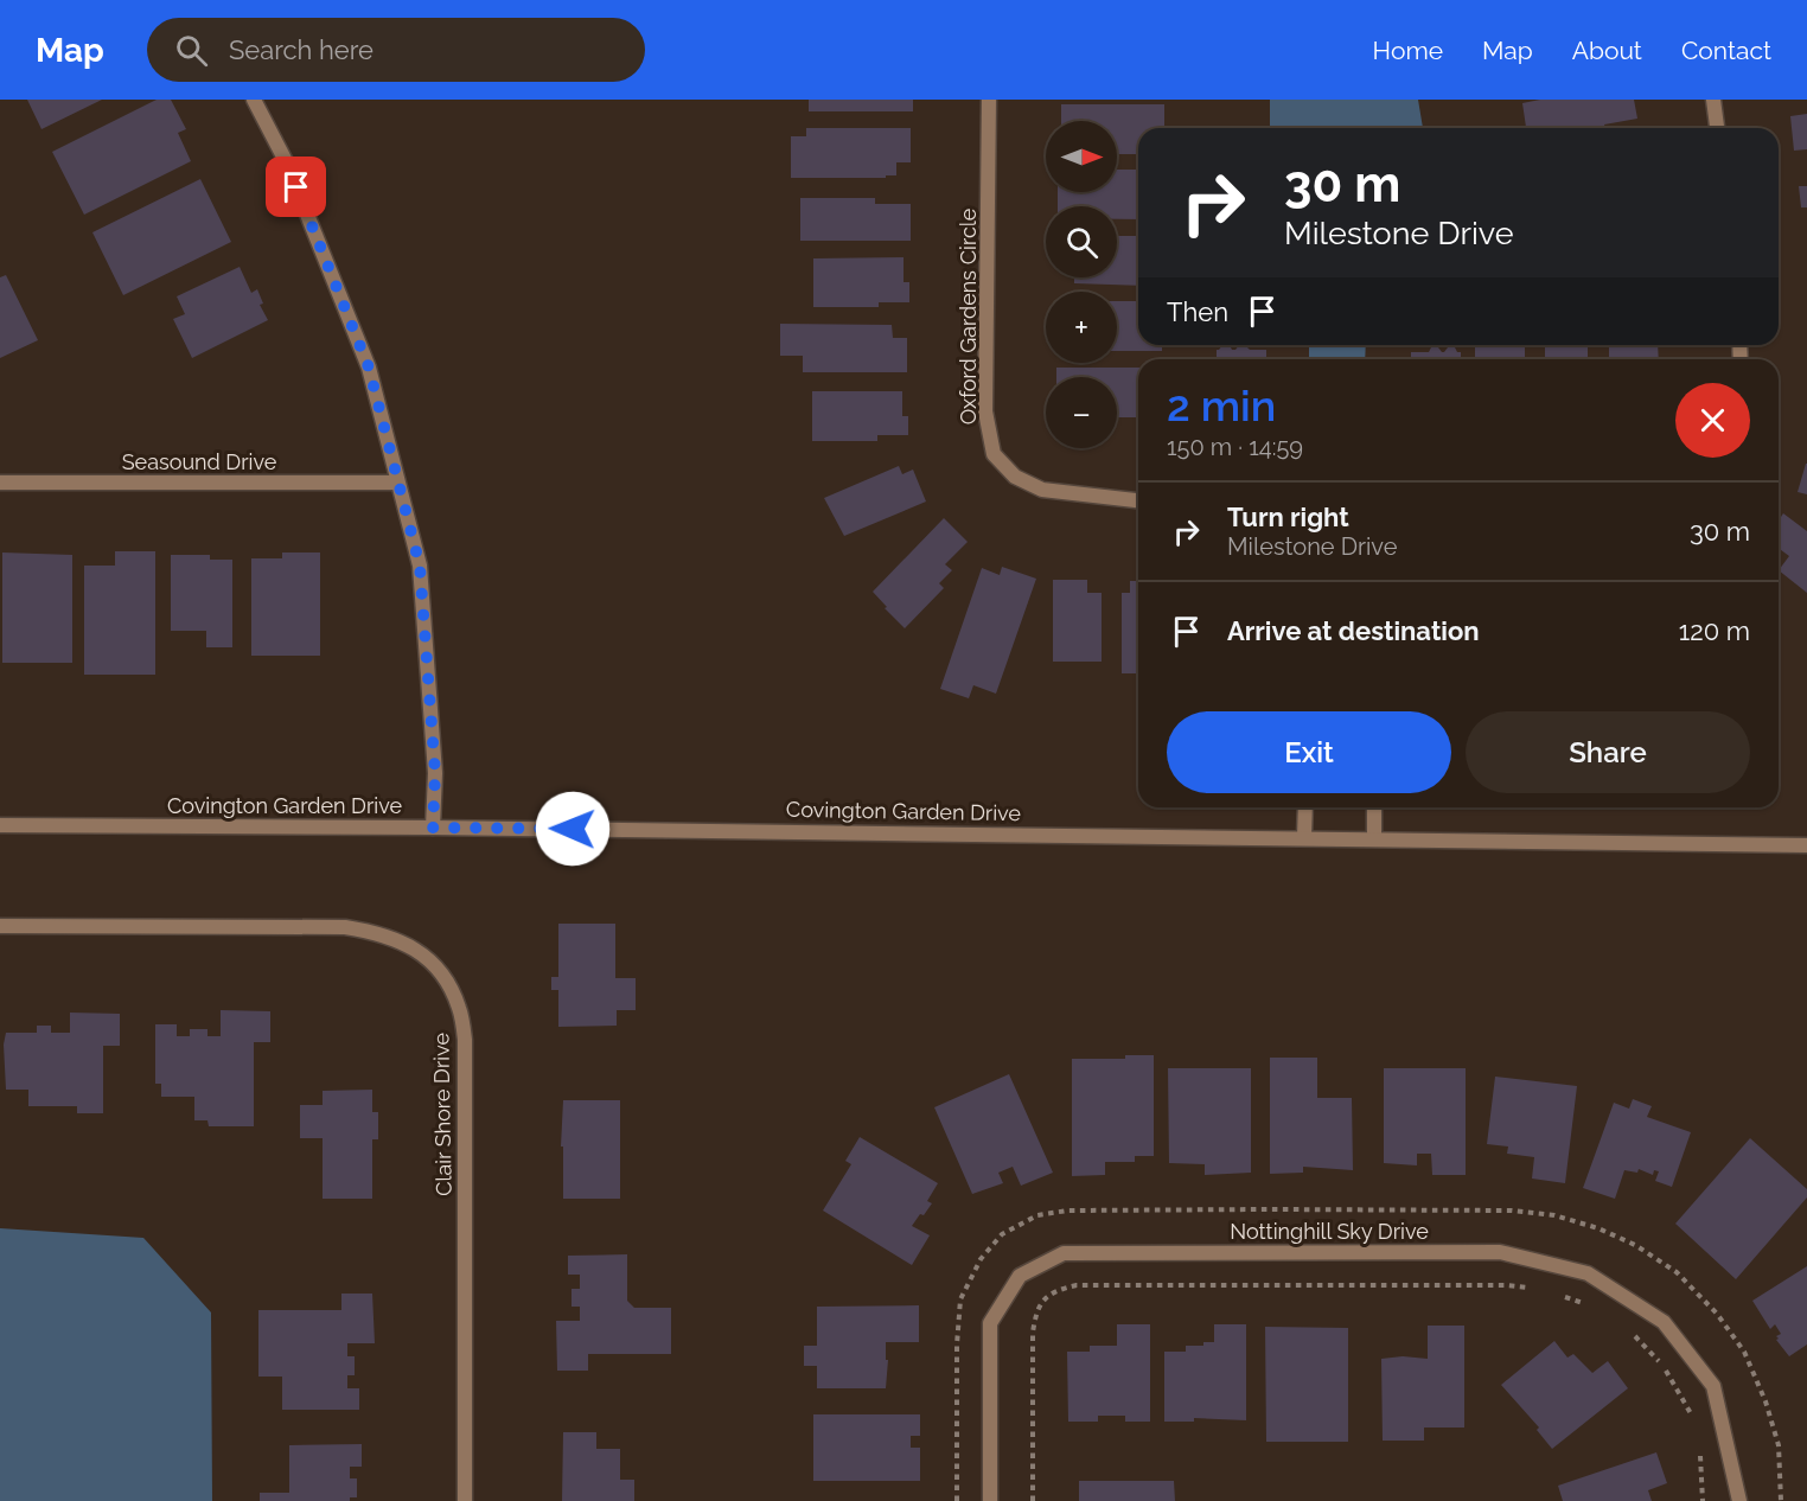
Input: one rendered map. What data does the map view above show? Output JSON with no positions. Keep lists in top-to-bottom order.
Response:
{
  "streets": {
    "street": [
      "Oxford Gardens Circle",
      "Seasound Drive",
      "Covington Garden Drive",
      "Clair Shore Drive",
      "Nottinghill Sky Drive"
    ]
  },
  "north": "right",
  "page": {
    "header": "Map",
    "search": "Search here",
    "nav": [
      "Home",
      "Map",
      "About",
      "Contact"
    ],
    "map_buttons": ["+", "−"],
    "turn": ["30 m", "Milestone Drive"],
    "then": "Then",
    "heading": ["2 min", "150 m · 14:59"],
    "list": [
      {
        "name": "Turn right",
        "note": "Milestone Drive",
        "value": "30 m"
      },
      {
        "name": "Arrive at destination",
        "value": "120 m"
      }
    ],
    "buttons": ["Exit", "Share"]
  }
}
